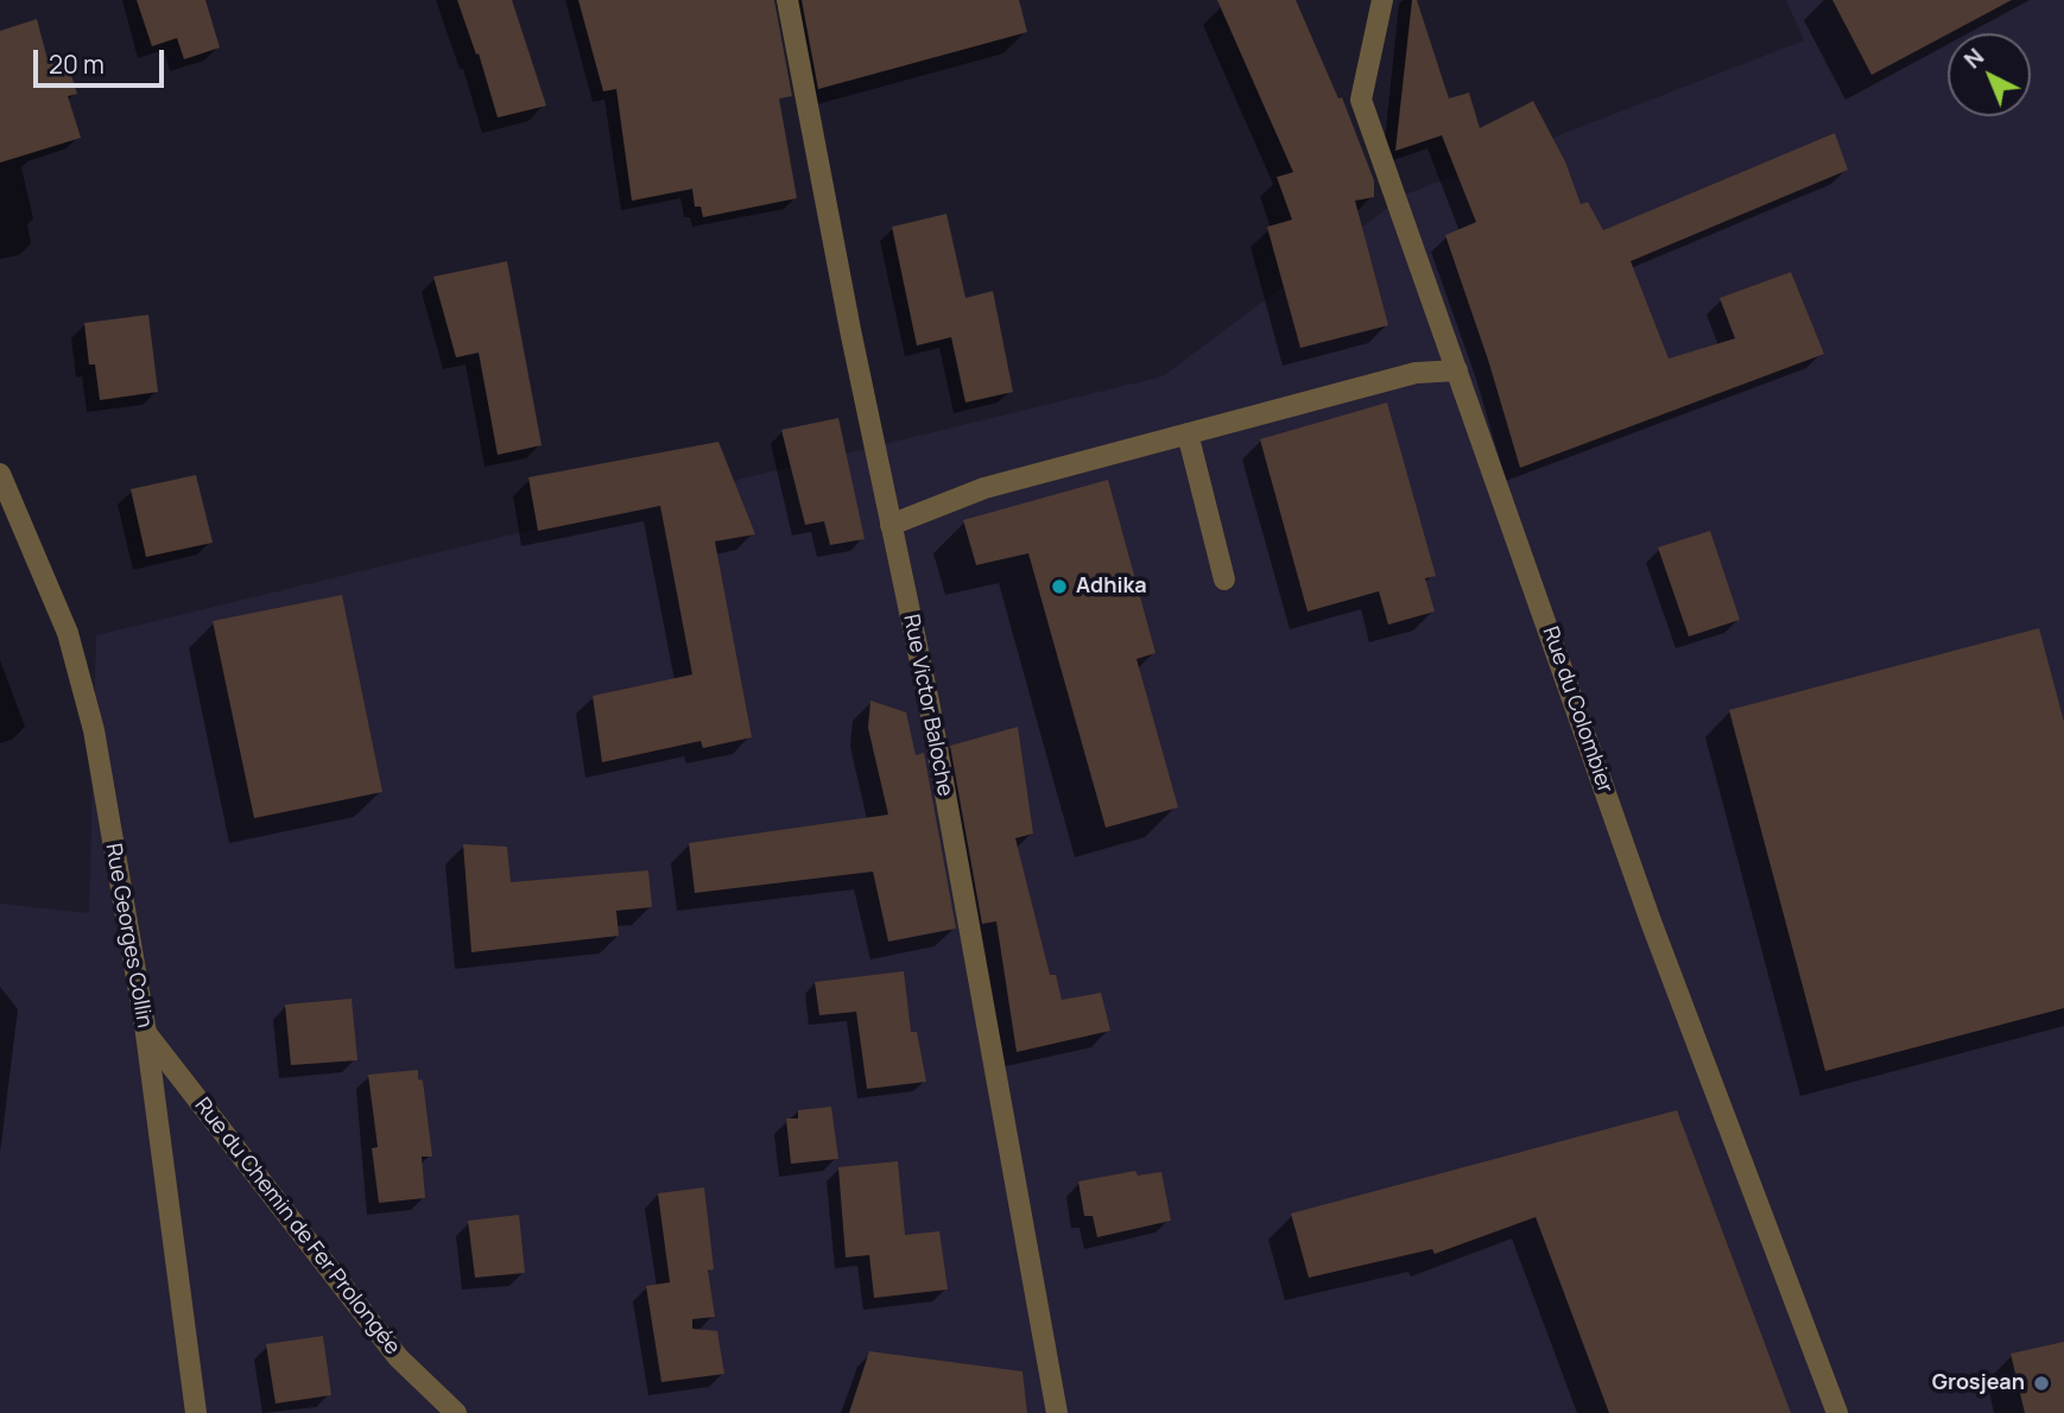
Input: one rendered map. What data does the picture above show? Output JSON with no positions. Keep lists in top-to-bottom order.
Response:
{
  "streets": {
    "street": [
      "Rue Victor Baloche",
      "Rue du Colombier",
      "Rue Georges Collin",
      "Rue du Chemin de Fer Prolongée"
    ]
  },
  "crossings": [
    ["Rue Georges Collin", "Rue du Chemin de Fer Prolongée"]
  ],
  "places": ["Adhika", "Grosjean"],
  "scale_bar": "20 m",
  "north": "top left"
}
